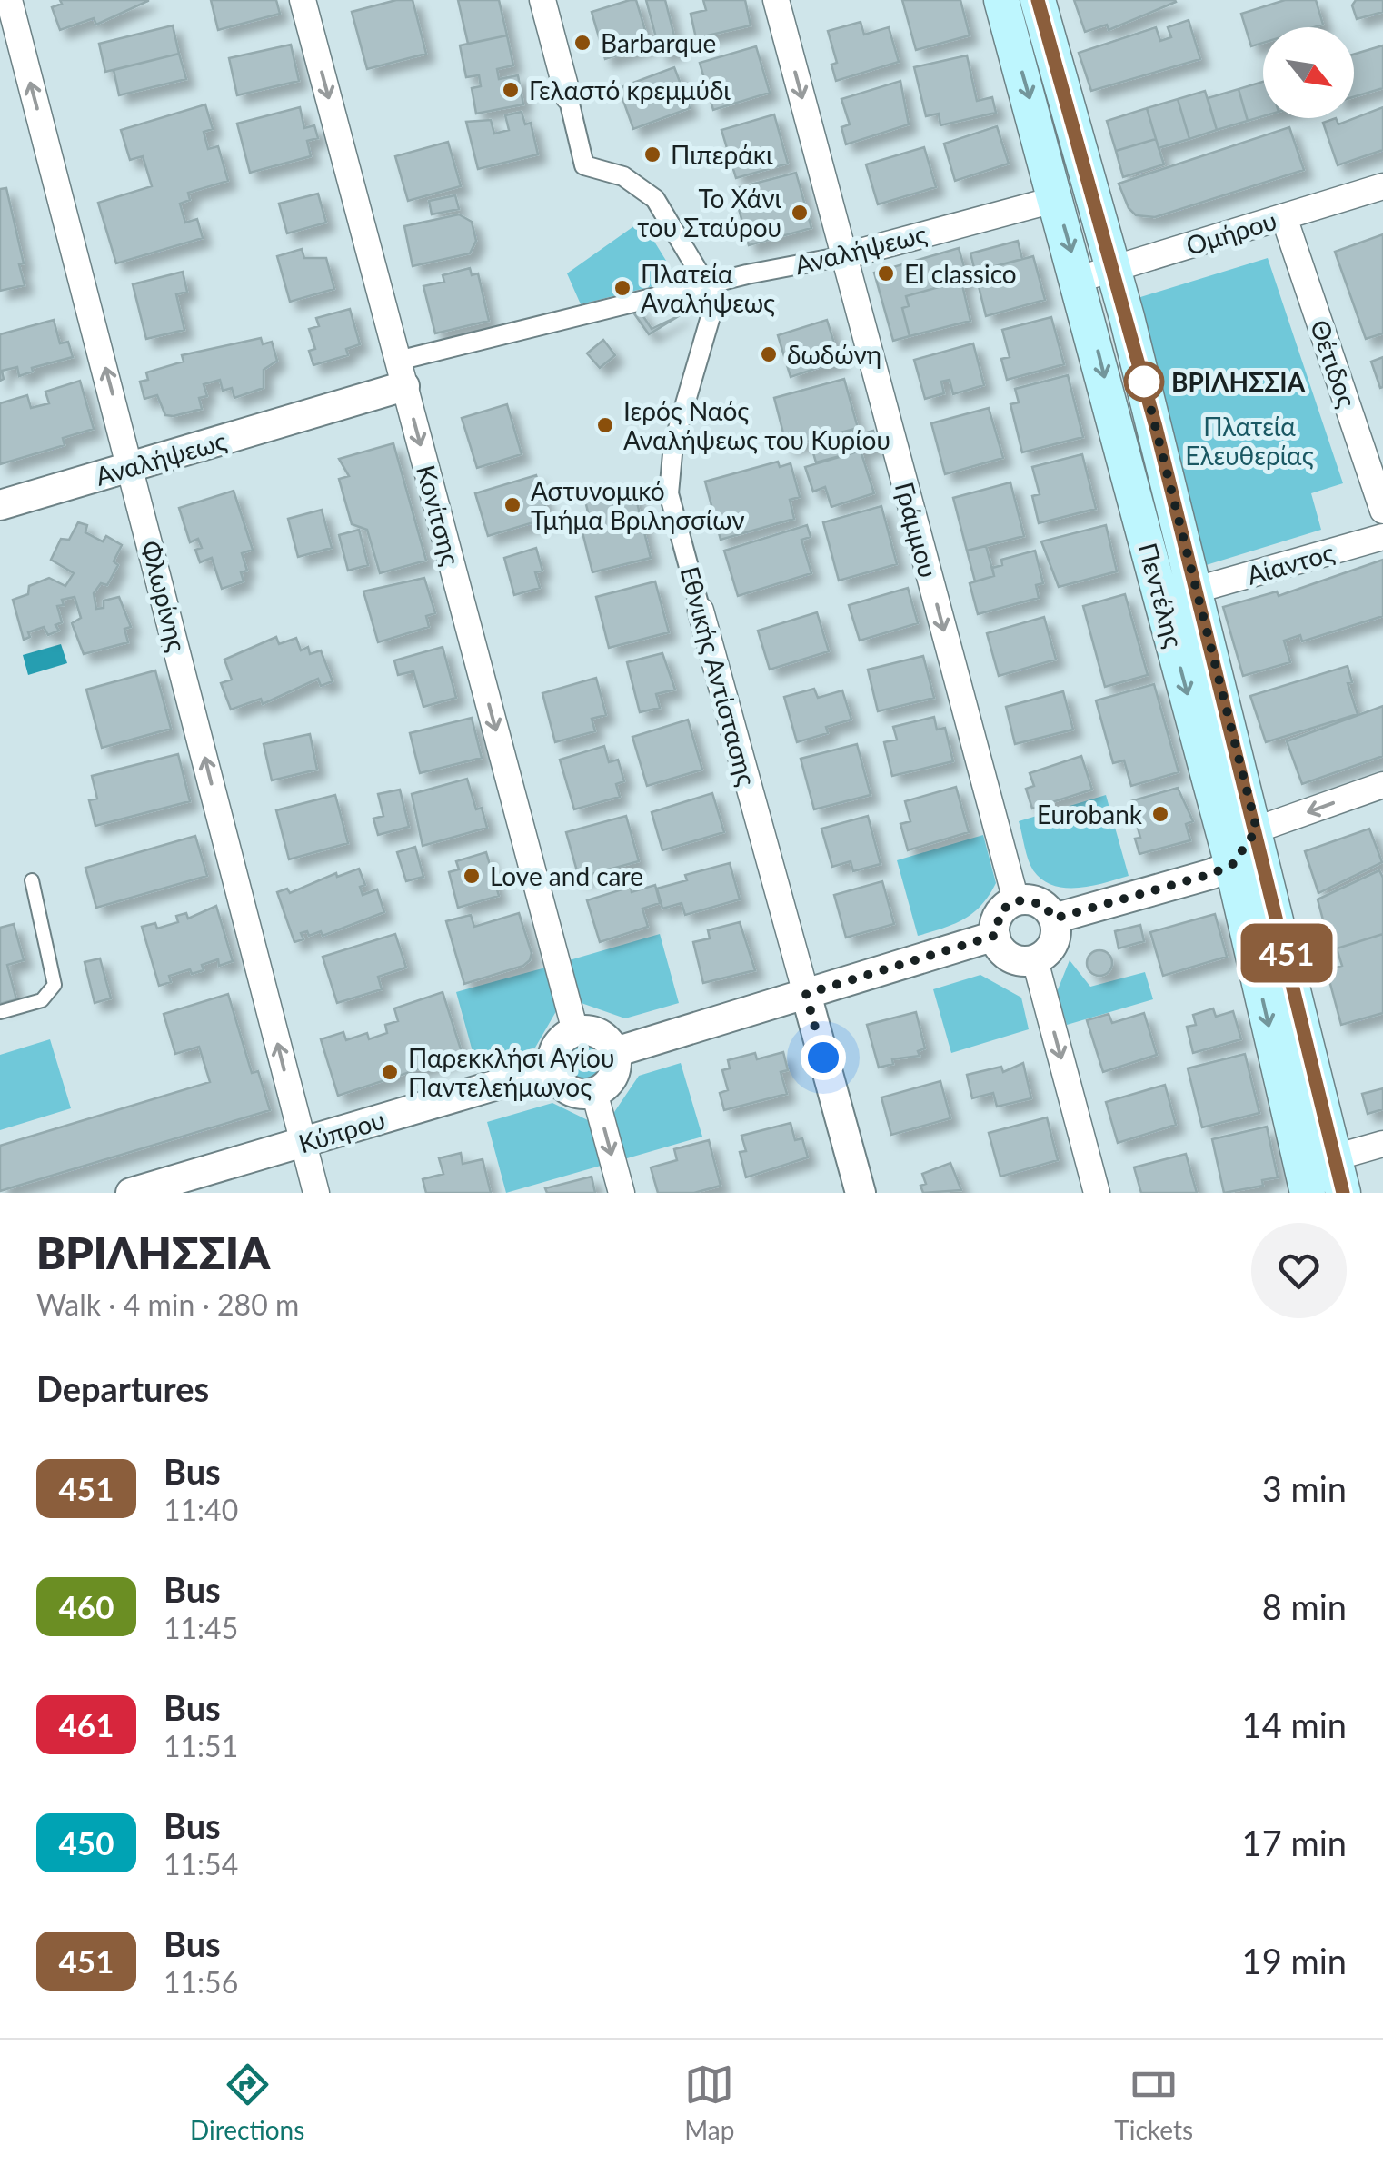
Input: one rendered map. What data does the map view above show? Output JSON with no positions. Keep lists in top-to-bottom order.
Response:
{
  "streets": {
    "main road": ["Πεντέλης"],
    "street": [
      "Ομήρου",
      "Αναλήψεως",
      "Θέτιδος",
      "Κονίτσης",
      "Γράμμου",
      "Αίαντος",
      "Φλωρίνης",
      "Εθνικής Αντίστασης",
      "Κύπρου"
    ]
  },
  "crossings": [
    ["Ομήρου", "Θέτιδος"],
    ["Ομήρου", "Πεντέλης"],
    ["Αναλήψεως", "Κονίτσης"],
    ["Αναλήψεως", "Γράμμου"],
    ["Αναλήψεως", "Πεντέλης"],
    ["Αναλήψεως", "Φλωρίνης"],
    ["Αναλήψεως", "Εθνικής Αντίστασης"],
    ["Κονίτσης", "Κύπρου"],
    ["Αίαντος", "Πεντέλης"],
    ["Φλωρίνης", "Κύπρου"]
  ],
  "one_way": ["Κονίτσης", "Γράμμου", "Φλωρίνης"],
  "parks": ["Πλατεία Ελευθερίας"],
  "places": [
    "Barbarque",
    "Γελαστό κρεμμύδι",
    "Πιπεράκι",
    "Το Χάνι του Σταύρου",
    "El classico",
    "Πλατεία Αναλήψεως",
    "δωδώνη",
    "ΒΡΙΛΗΣΣΙΑ",
    "Ιερός Ναός Αναλήψεως του Κυρίου",
    "Αστυνομικό Τμήμα Βριλησσίων",
    "Eurobank",
    "Love and care",
    "Παρεκκλήσι Αγίου Παντελεήμωνος"
  ],
  "lines": ["bus line 451"],
  "north": "bottom right",
  "page": {
    "on_map": "451",
    "heading": [
      ["ΒΡΙΛΗΣΣΙΑ", "Walk · 4 min · 280 m"],
      "Departures"
    ],
    "list": [
      {
        "mark": "451",
        "name": "Bus",
        "note": "11:40",
        "value": "3 min"
      },
      {
        "mark": "460",
        "name": "Bus",
        "note": "11:45",
        "value": "8 min"
      },
      {
        "mark": "461",
        "name": "Bus",
        "note": "11:51",
        "value": "14 min"
      },
      {
        "mark": "450",
        "name": "Bus",
        "note": "11:54",
        "value": "17 min"
      },
      {
        "mark": "451",
        "name": "Bus",
        "note": "11:56",
        "value": "19 min"
      }
    ],
    "tabs": ["Directions", "Map", "Tickets"]
  }
}
